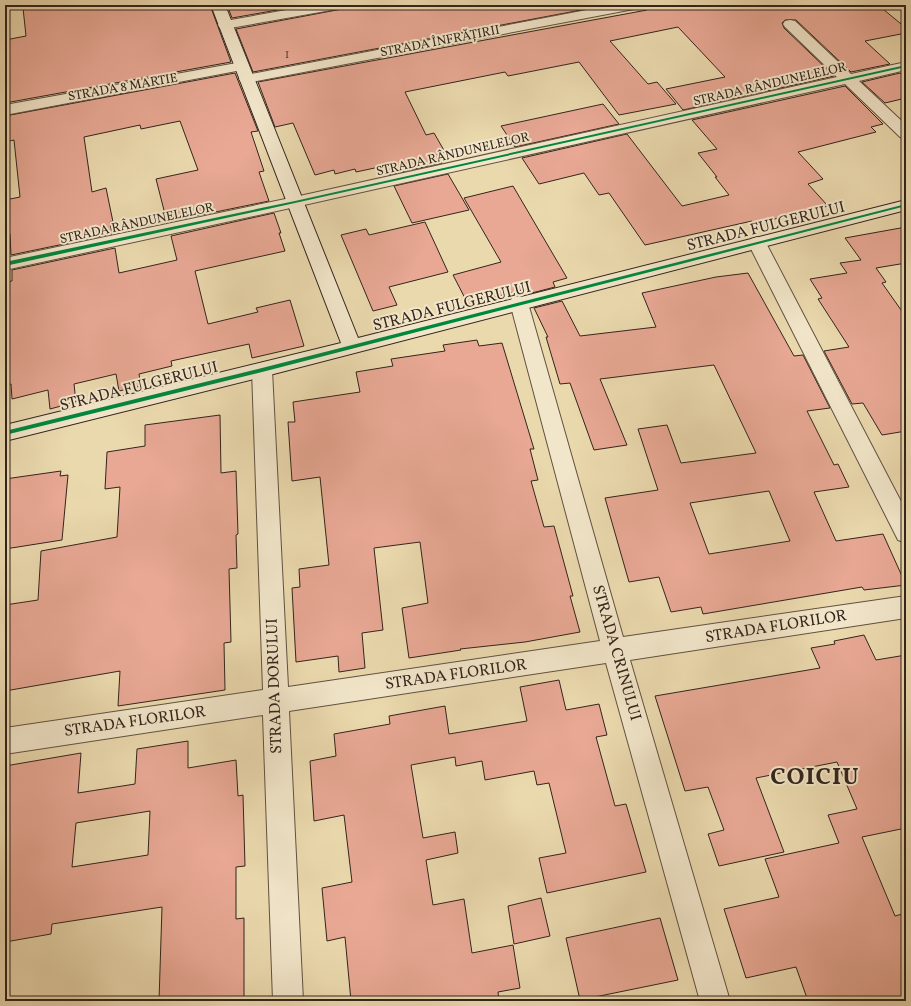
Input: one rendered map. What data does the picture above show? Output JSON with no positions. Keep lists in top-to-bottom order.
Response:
{
  "streets": {
    "street": [
      "STRADA ÎNFRĂȚIRII",
      "STRADA RÂNDUNELELOR",
      "STRADA 8 MARTIE",
      "STRADA FULGERULUI",
      "STRADA FLORILOR",
      "STRADA CRINULUI",
      "STRADA DORULUI"
    ]
  },
  "crossings": [
    ["STRADA ÎNFRĂȚIRII", "STRADA 8 MARTIE"],
    ["STRADA FULGERULUI", "STRADA CRINULUI"],
    ["STRADA FULGERULUI", "STRADA DORULUI"],
    ["STRADA FLORILOR", "STRADA CRINULUI"],
    ["STRADA FLORILOR", "STRADA DORULUI"]
  ],
  "districts": ["COICIU"],
  "house_numbers": ["1"]
}
